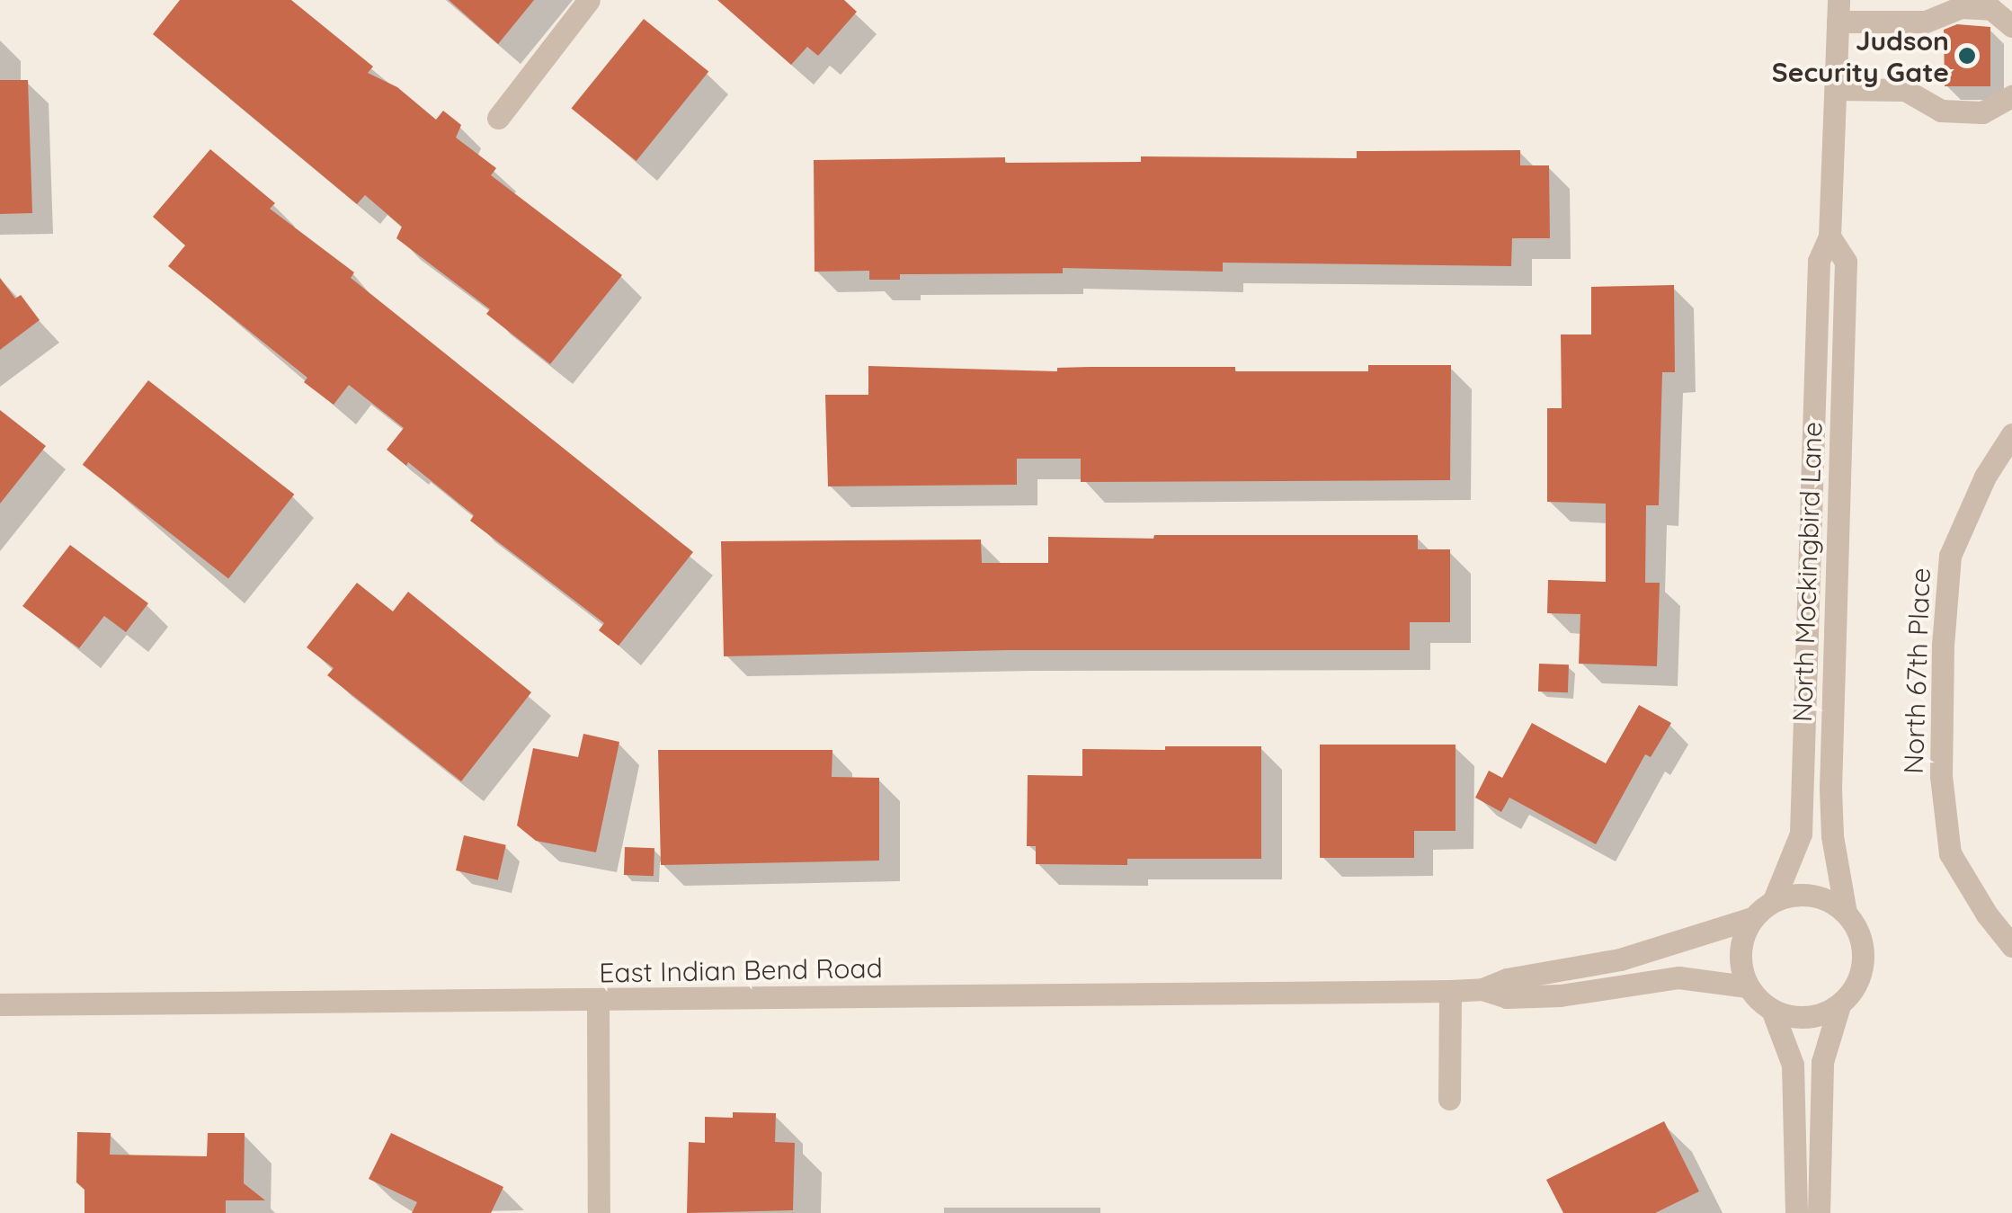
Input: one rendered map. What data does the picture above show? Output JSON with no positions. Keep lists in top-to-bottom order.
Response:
{
  "streets": {
    "street": ["North Mockingbird Lane", "North 67th Place", "East Indian Bend Road"]
  },
  "crossings": [
    ["North Mockingbird Lane", "East Indian Bend Road"]
  ],
  "places": ["Judson Security Gate"]
}
